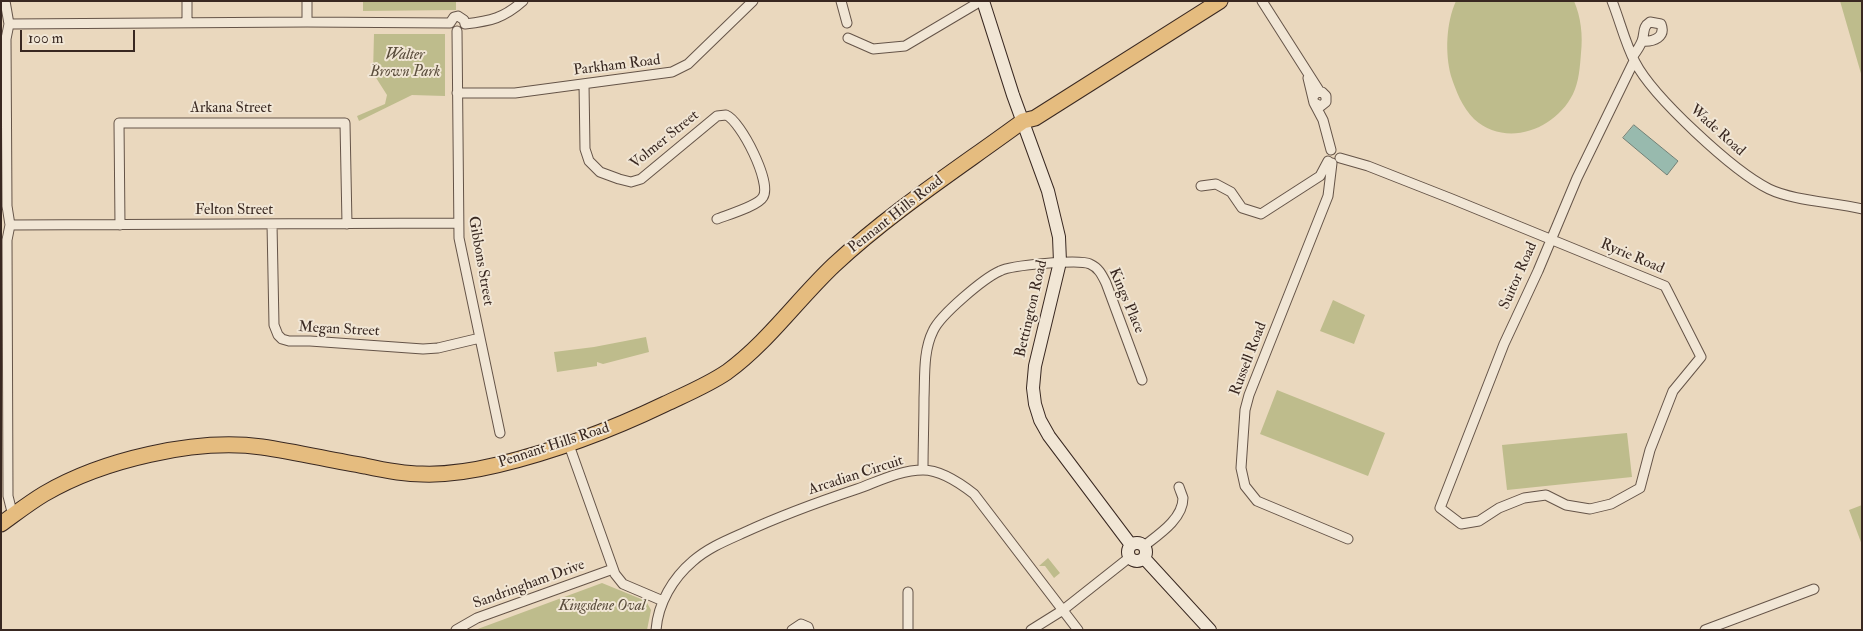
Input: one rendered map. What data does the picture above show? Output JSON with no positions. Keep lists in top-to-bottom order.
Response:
{
  "streets": {
    "highway": ["Pennant Hills Road"],
    "main road": ["Bettington Road"],
    "street": [
      "Parkham Road",
      "Arkana Street",
      "Wade Road",
      "Volmer Street",
      "Felton Street",
      "Ryrie Road",
      "Gibbons Street",
      "Suitor Road",
      "Kings Place",
      "Megan Street",
      "Russell Road",
      "Arcadian Circuit",
      "Sandringham Drive"
    ]
  },
  "crossings": [
    ["Parkham Road", "Volmer Street"],
    ["Parkham Road", "Gibbons Street"],
    ["Arkana Street", "Felton Street"],
    ["Wade Road", "Suitor Road"],
    ["Felton Street", "Gibbons Street"],
    ["Felton Street", "Megan Street"],
    ["Pennant Hills Road", "Bettington Road"],
    ["Ryrie Road", "Suitor Road"],
    ["Ryrie Road", "Russell Road"],
    ["Gibbons Street", "Megan Street"],
    ["Kings Place", "Bettington Road"],
    ["Kings Place", "Arcadian Circuit"]
  ],
  "parks": ["Walter Brown Park", "Kingsdene Oval"],
  "scale_bar": "100 m"
}
